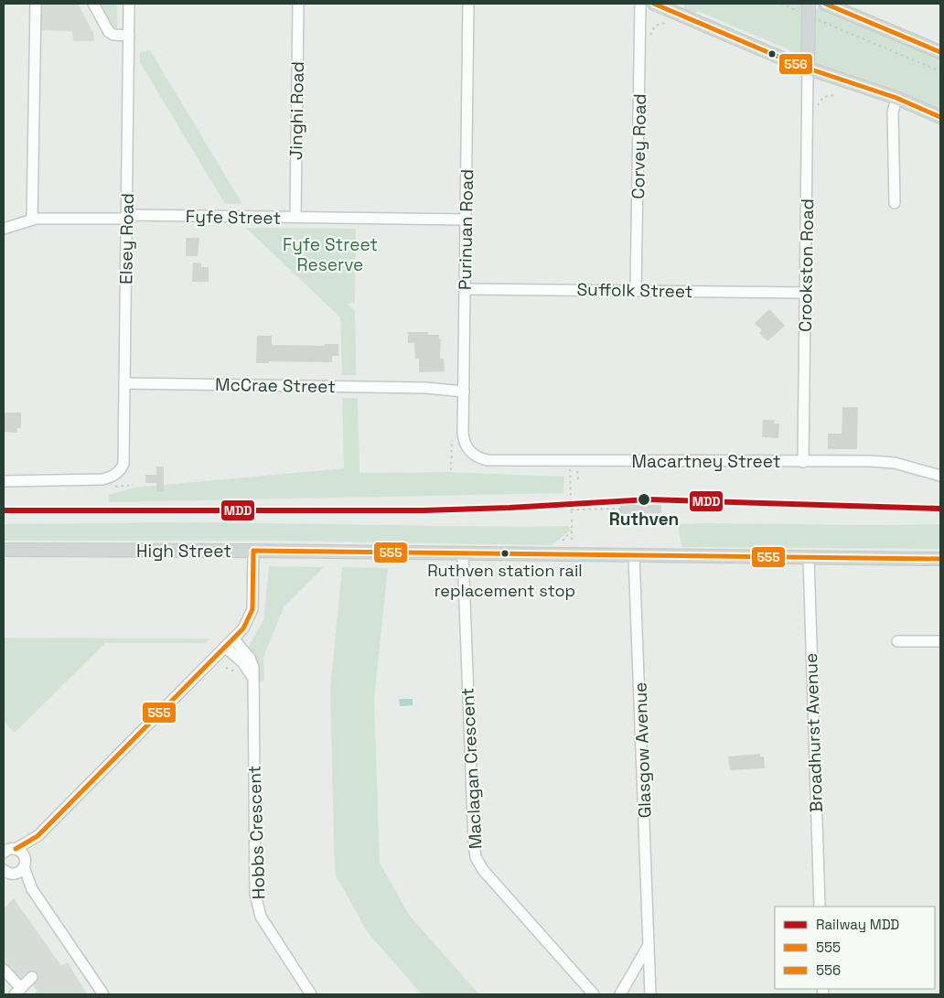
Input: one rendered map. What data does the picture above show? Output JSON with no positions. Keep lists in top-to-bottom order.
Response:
{
  "streets": {
    "main road": ["High Street"],
    "street": [
      "Jinghi Road",
      "Corvey Road",
      "Fyfe Street",
      "Purinuan Road",
      "Elsey Road",
      "Crookston Road",
      "Suffolk Street",
      "McCrae Street",
      "Macartney Street",
      "Broadhurst Avenue",
      "Glasgow Avenue",
      "Maclagan Crescent",
      "Hobbs Crescent"
    ]
  },
  "crossings": [
    ["Jinghi Road", "Fyfe Street"],
    ["Corvey Road", "Suffolk Street"],
    ["Fyfe Street", "Purinuan Road"],
    ["Fyfe Street", "Elsey Road"],
    ["Purinuan Road", "Suffolk Street"],
    ["Purinuan Road", "McCrae Street"],
    ["Purinuan Road", "Macartney Street"],
    ["Elsey Road", "McCrae Street"],
    ["Crookston Road", "Suffolk Street"],
    ["Crookston Road", "Macartney Street"],
    ["High Street", "Broadhurst Avenue"],
    ["High Street", "Glasgow Avenue"],
    ["High Street", "Maclagan Crescent"]
  ],
  "parks": ["Fyfe Street Reserve"],
  "places": ["Ruthven", "Ruthven station rail replacement stop"],
  "lines": ["transit line 556", "rail line MDD", "transit line 555"],
  "legend": ["Railway MDD", "555", "556"]
}
